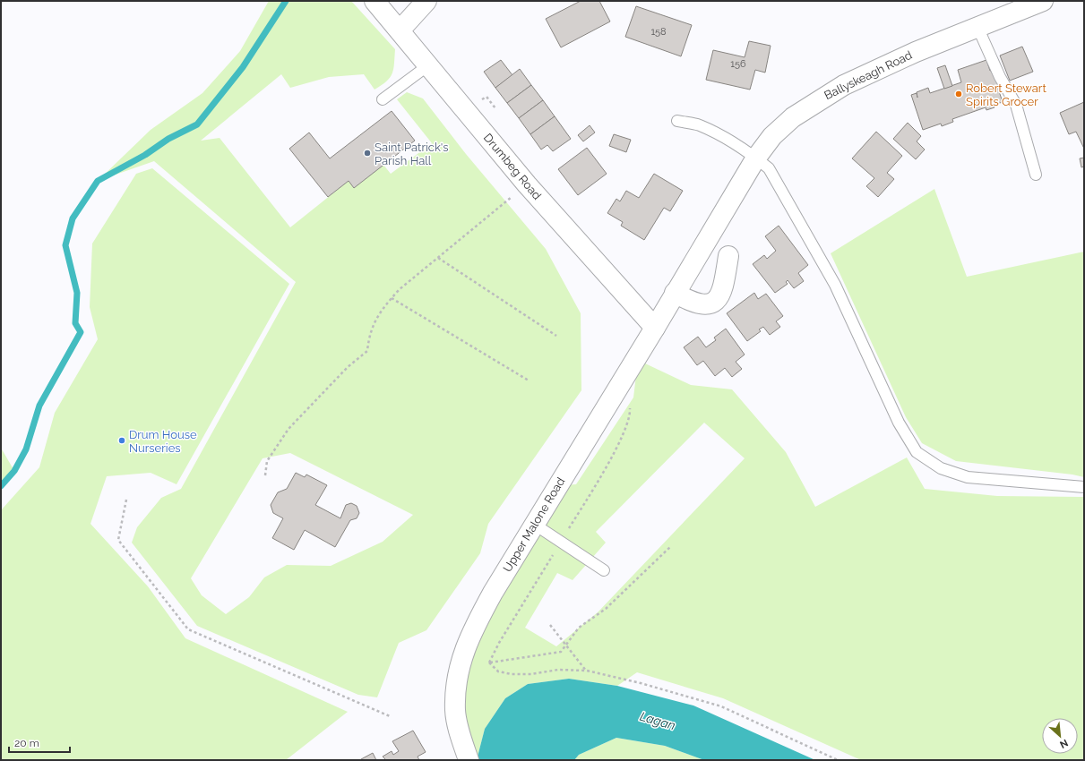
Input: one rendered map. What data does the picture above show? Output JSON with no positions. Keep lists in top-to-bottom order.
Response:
{
  "streets": {
    "main road": ["Ballyskeagh Road", "Drumbeg Road", "Upper Malone Road"]
  },
  "crossings": [
    ["Ballyskeagh Road", "Drumbeg Road"],
    ["Ballyskeagh Road", "Upper Malone Road"],
    ["Drumbeg Road", "Upper Malone Road"]
  ],
  "water": ["Lagan"],
  "places": ["Robert Stewart Spirits Grocer", "Saint Patrick's Parish Hall", "Drum House Nurseries"],
  "house_numbers": ["158", "156"],
  "scale_bar": "20 m",
  "north": "bottom right"
}
